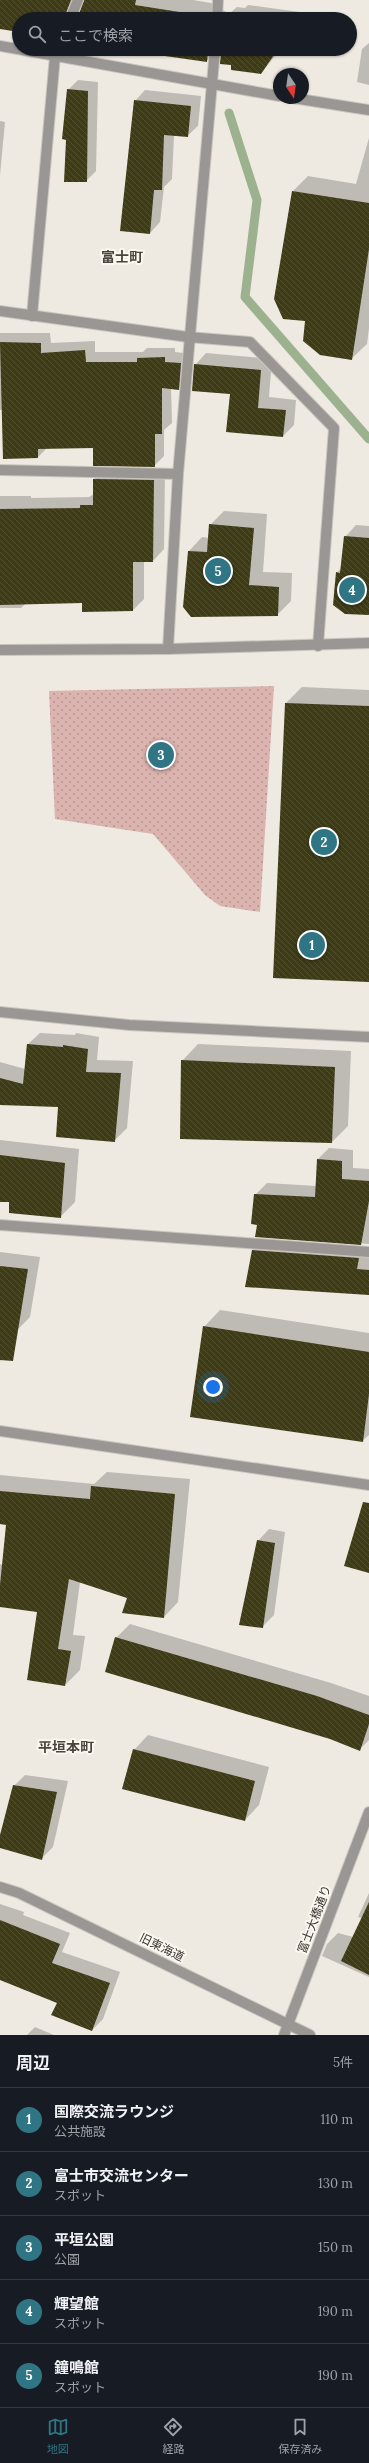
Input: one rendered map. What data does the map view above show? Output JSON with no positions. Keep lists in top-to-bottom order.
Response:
{
  "streets": {
    "street": ["富士大橋通り", "旧東海道"]
  },
  "crossings": [
    ["富士大橋通り", "旧東海道"]
  ],
  "districts": ["富士町", "平垣本町"],
  "north": "bottom",
  "page": {
    "search": "ここで検索",
    "pins": [
      "5",
      "4",
      "3",
      "2",
      "1"
    ],
    "heading": ["周辺", "5件"],
    "list": [
      {
        "mark": "1",
        "name": "国際交流ラウンジ",
        "note": "公共施設",
        "value": "110 m"
      },
      {
        "mark": "2",
        "name": "富士市交流センター",
        "note": "スポット",
        "value": "130 m"
      },
      {
        "mark": "3",
        "name": "平垣公園",
        "note": "公園",
        "value": "150 m"
      },
      {
        "mark": "4",
        "name": "輝望館",
        "note": "スポット",
        "value": "190 m"
      },
      {
        "mark": "5",
        "name": "鐘鳴館",
        "note": "スポット",
        "value": "190 m"
      }
    ],
    "nav": ["地図", "経路", "保存済み"]
  }
}
